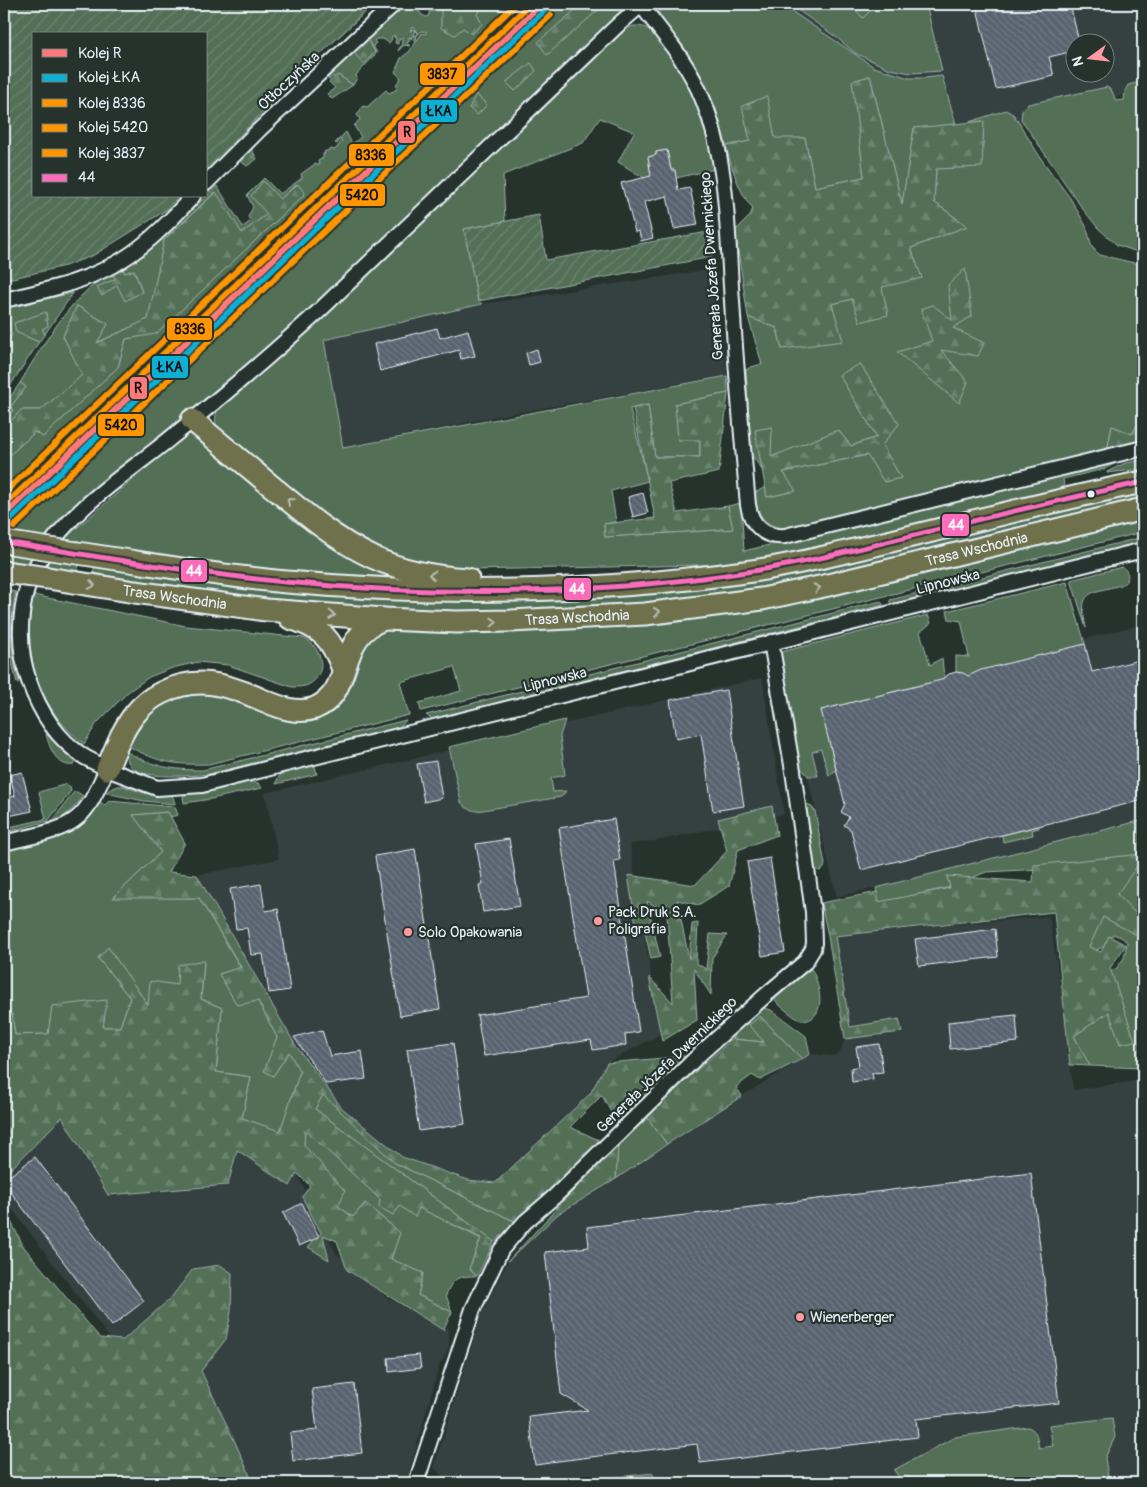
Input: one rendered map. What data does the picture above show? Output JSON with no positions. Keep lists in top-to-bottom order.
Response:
{
  "streets": {
    "main road": ["Trasa Wschodnia"],
    "street": ["Otłoczyńska", "Generała Józefa Dwernickiego", "Lipnowska"]
  },
  "crossings": [
    ["Generała Józefa Dwernickiego", "Lipnowska"]
  ],
  "places": ["Pack Druk S.A. Poligrafia", "Solo Opakowania", "Wienerberger"],
  "lines": [
    "rail line R",
    "rail line 8336",
    "rail line 3837",
    "rail line ŁKA",
    "rail line 5420",
    "transit line 44"
  ],
  "legend": [
    "Kolej R",
    "Kolej ŁKA",
    "Kolej 8336",
    "Kolej 5420",
    "Kolej 3837",
    "44"
  ],
  "north": "left"
}
